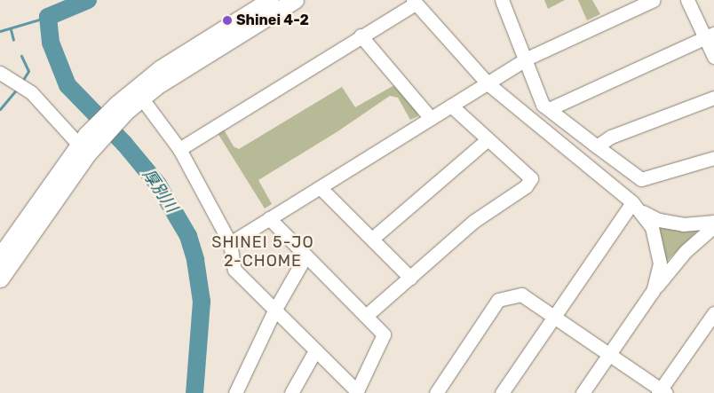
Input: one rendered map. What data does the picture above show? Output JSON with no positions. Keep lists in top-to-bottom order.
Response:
{
  "districts": ["SHINEI 5-JO 2-CHOME"],
  "water": ["厚別川"],
  "places": ["Shinei 4-2"]
}
